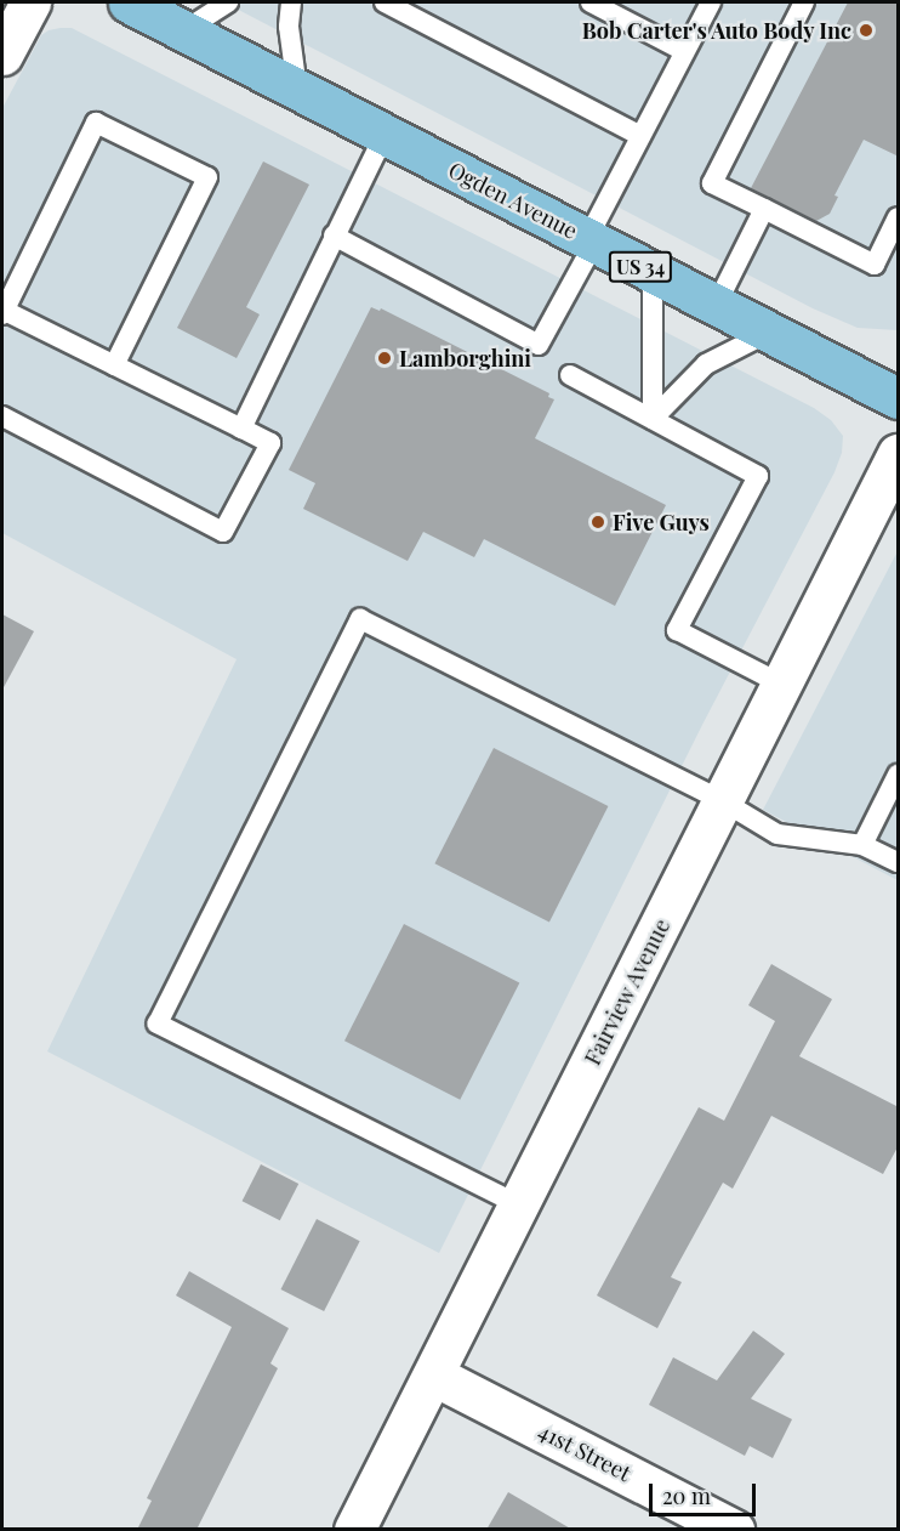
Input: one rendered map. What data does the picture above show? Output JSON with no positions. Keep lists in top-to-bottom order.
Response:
{
  "streets": {
    "main road": ["Ogden Avenue", "US 34"],
    "street": ["Fairview Avenue", "41st Street"]
  },
  "crossings": [
    ["Fairview Avenue", "41st Street"]
  ],
  "places": ["Bob Carter's Auto Body Inc", "Lamborghini", "Five Guys"],
  "scale_bar": "20 m"
}
